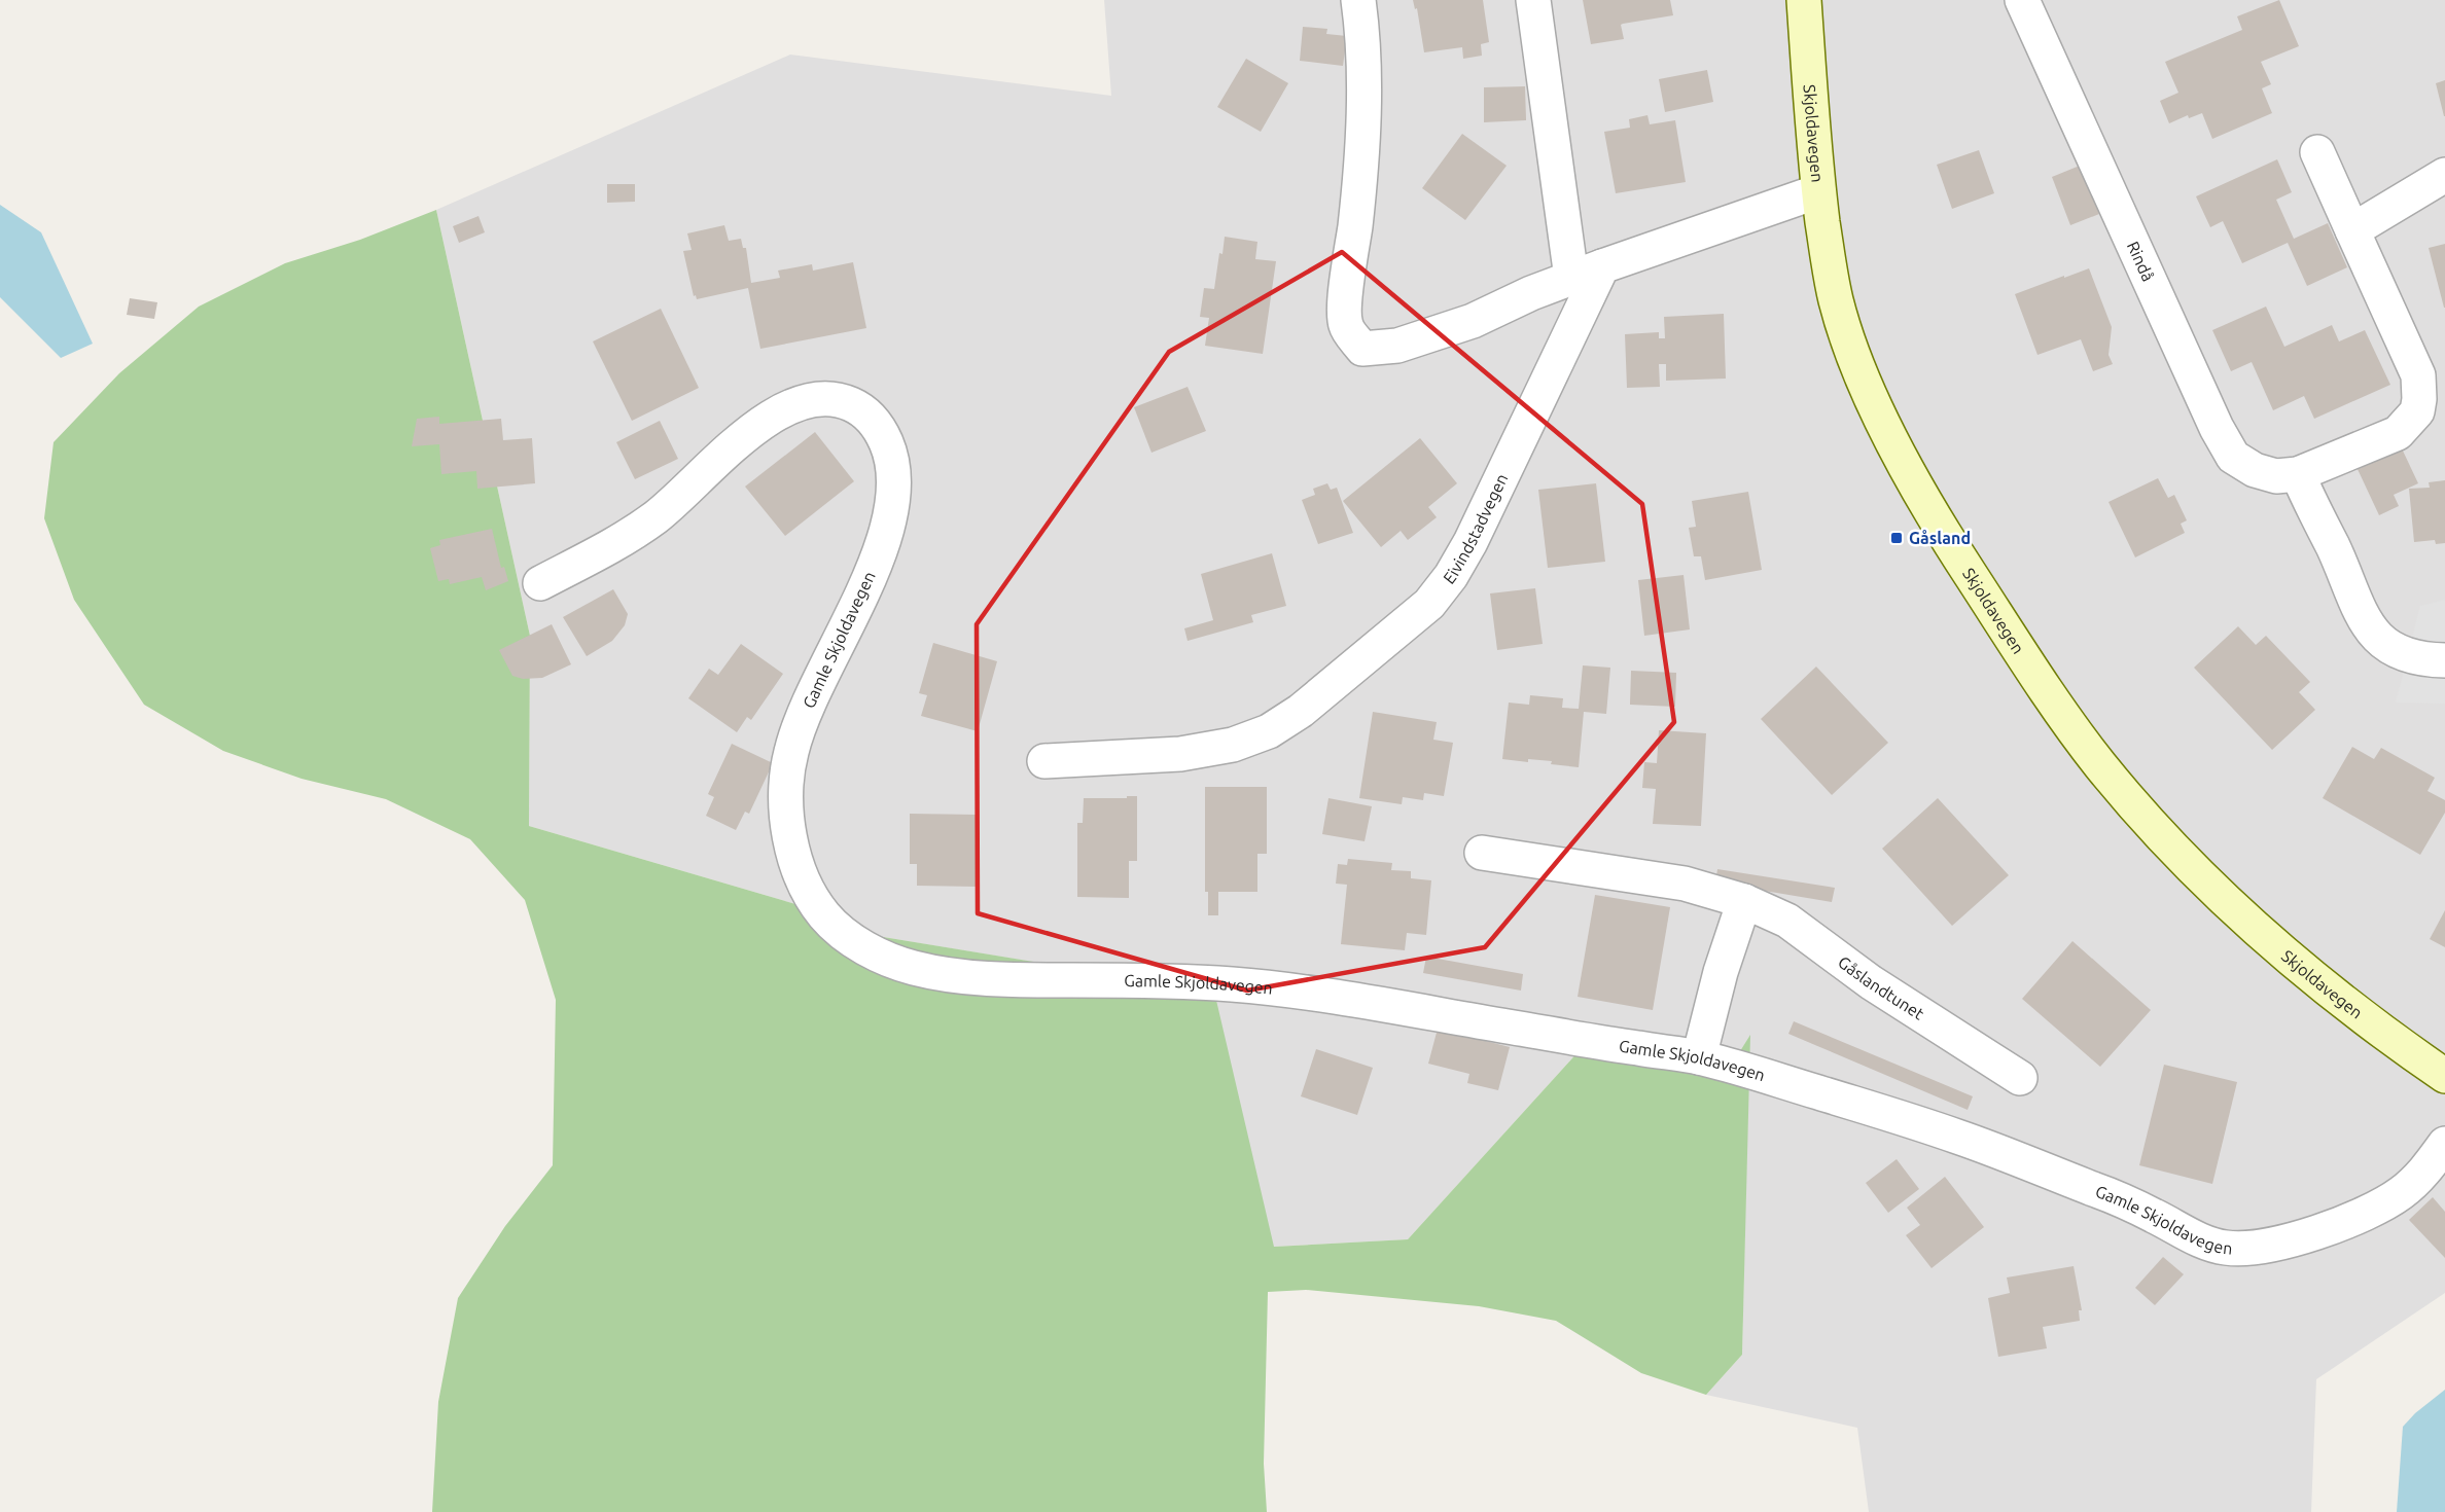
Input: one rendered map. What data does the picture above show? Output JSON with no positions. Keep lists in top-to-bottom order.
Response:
{
  "streets": {
    "main road": ["Skjoldavegen"],
    "street": [
      "Rindå",
      "Eivindstadvegen",
      "Gamle Skjoldavegen",
      "Gåslandtunet"
    ]
  },
  "places": {
    "transit": ["Gåsland"]
  }
}
